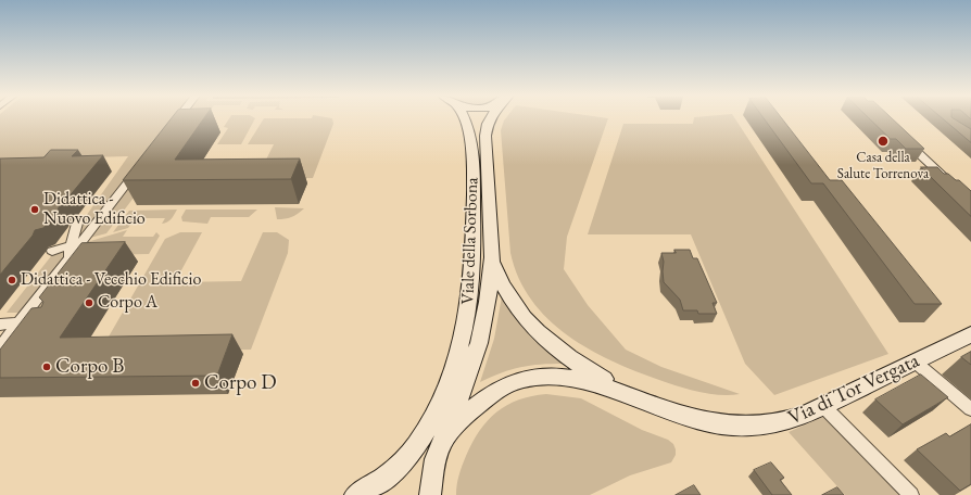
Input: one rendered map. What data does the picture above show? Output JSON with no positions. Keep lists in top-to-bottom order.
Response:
{
  "streets": {
    "street": ["Viale della Sorbona", "Via di Tor Vergata"]
  },
  "crossings": [
    ["Viale della Sorbona", "Via di Tor Vergata"]
  ],
  "places": [
    "Casa della Salute Torrenova",
    "Didattica - Nuovo Edificio",
    "Didattica - Vecchio Edificio",
    "Corpo A",
    "Corpo B",
    "Corpo D"
  ]
}
